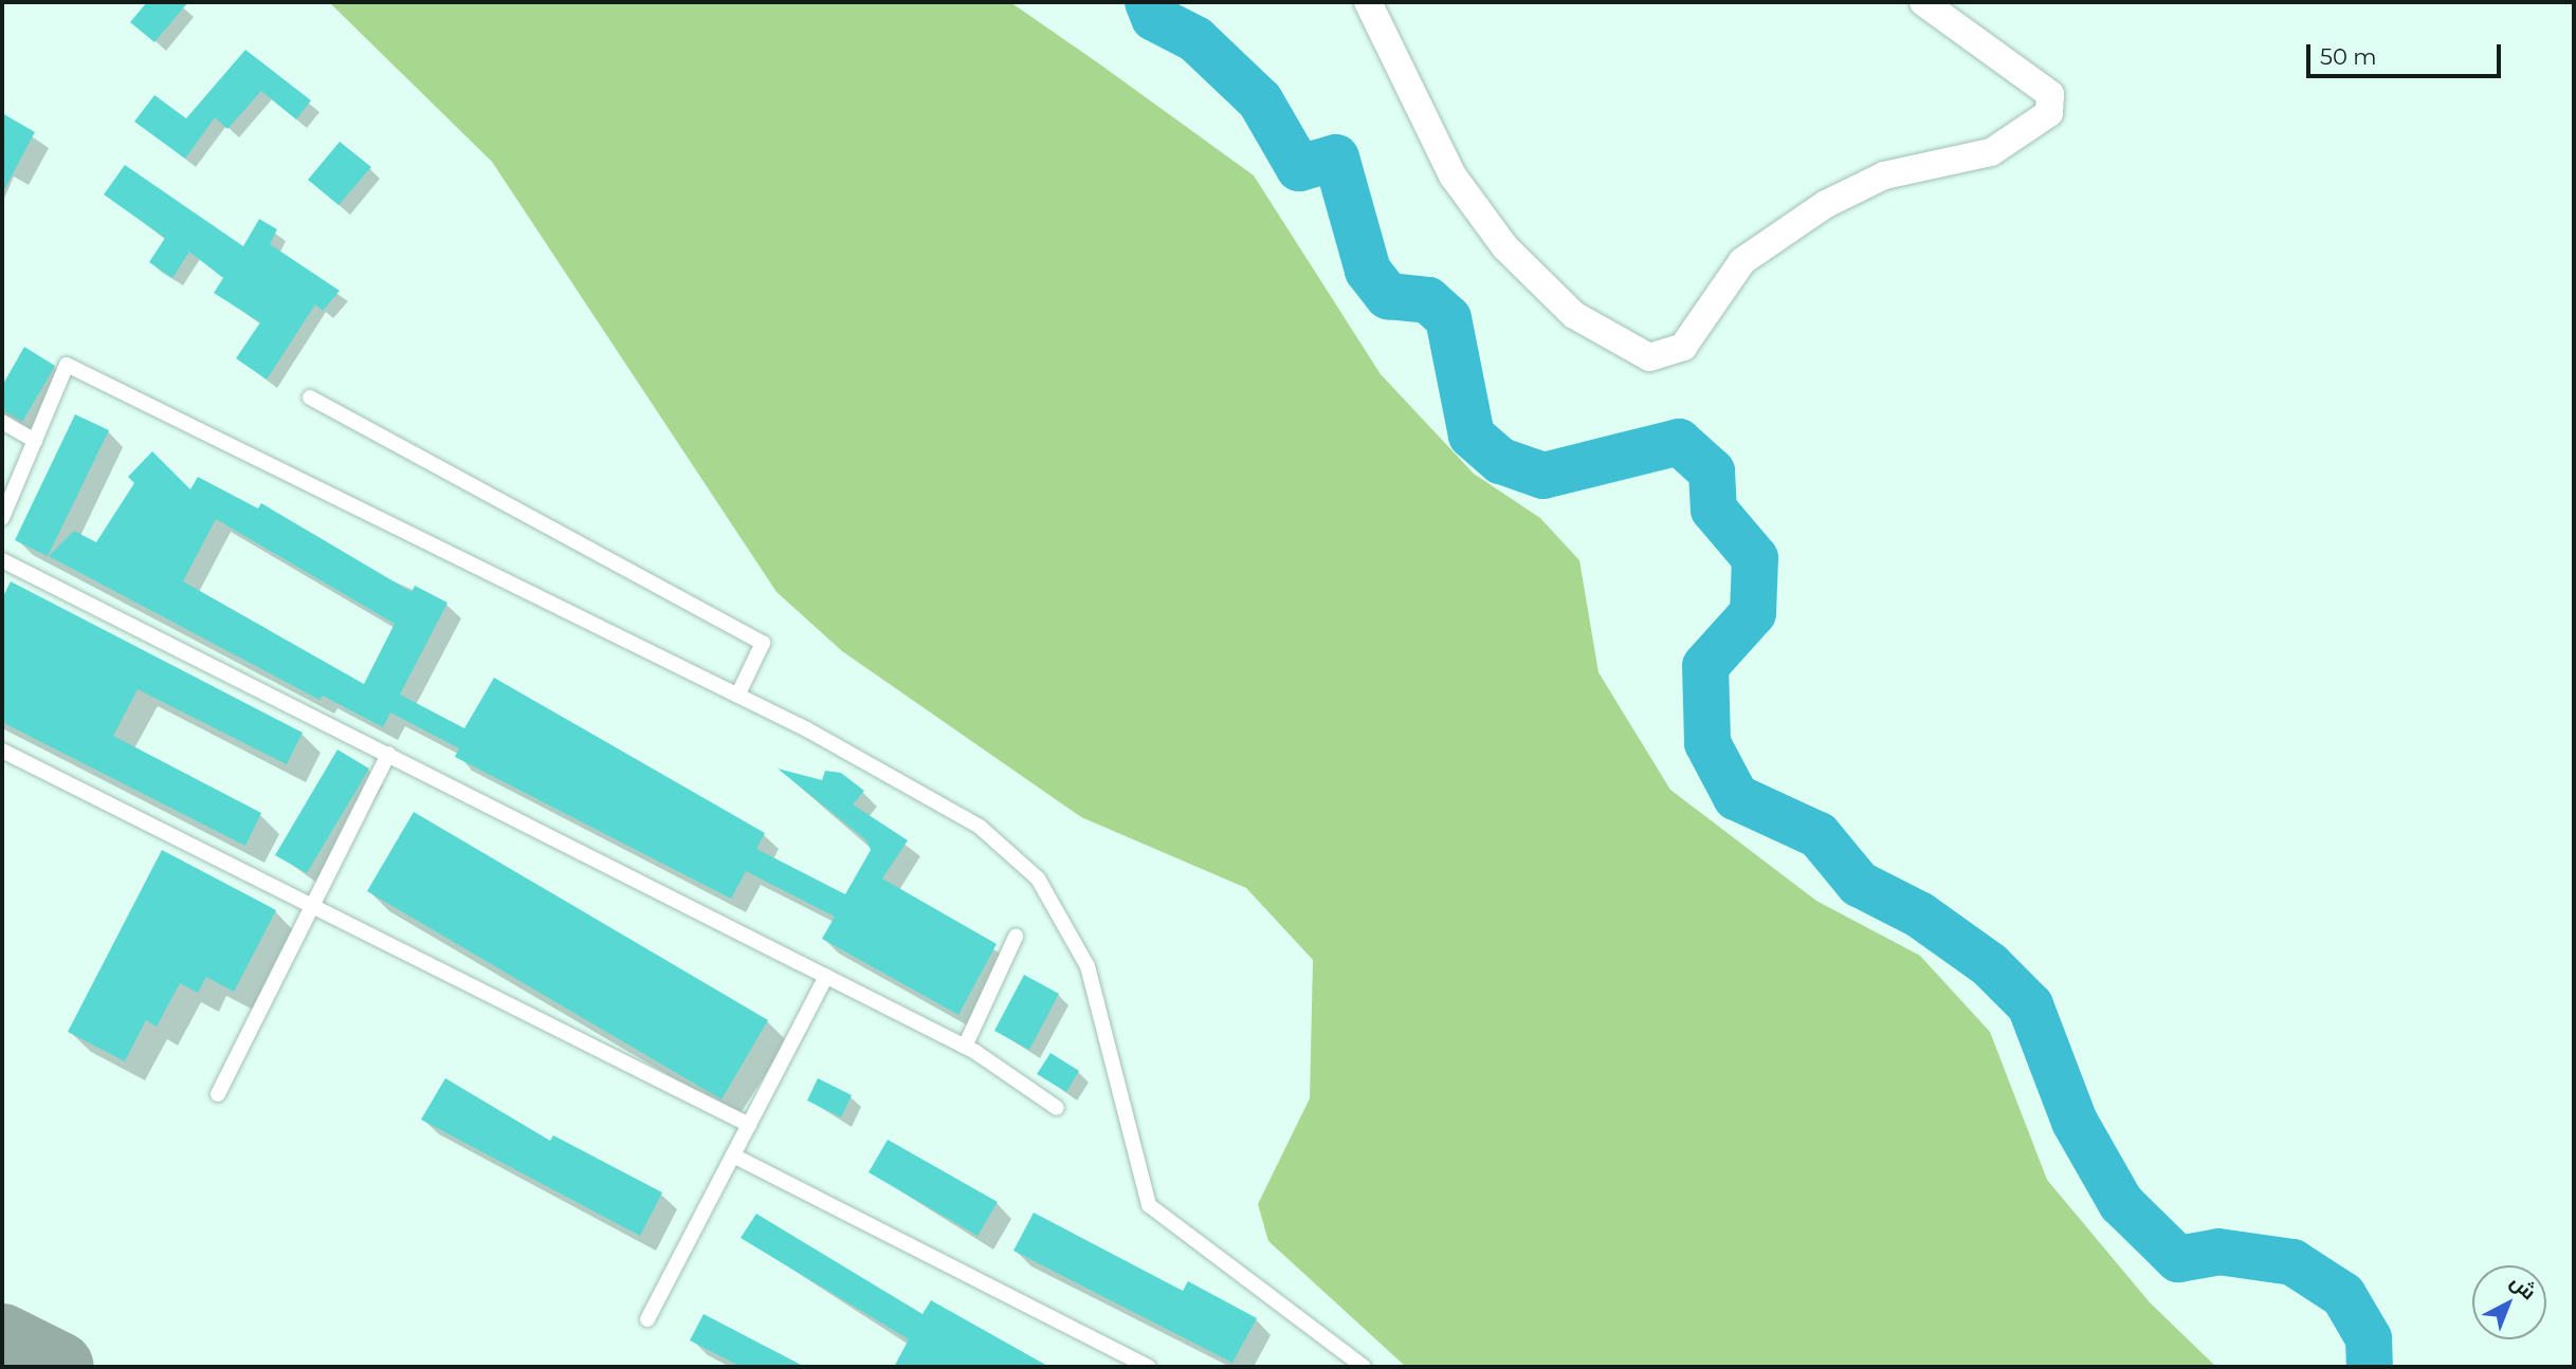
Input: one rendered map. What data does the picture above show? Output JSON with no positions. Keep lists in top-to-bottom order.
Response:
{
  "scale_bar": "50 m",
  "north": "top right"
}
